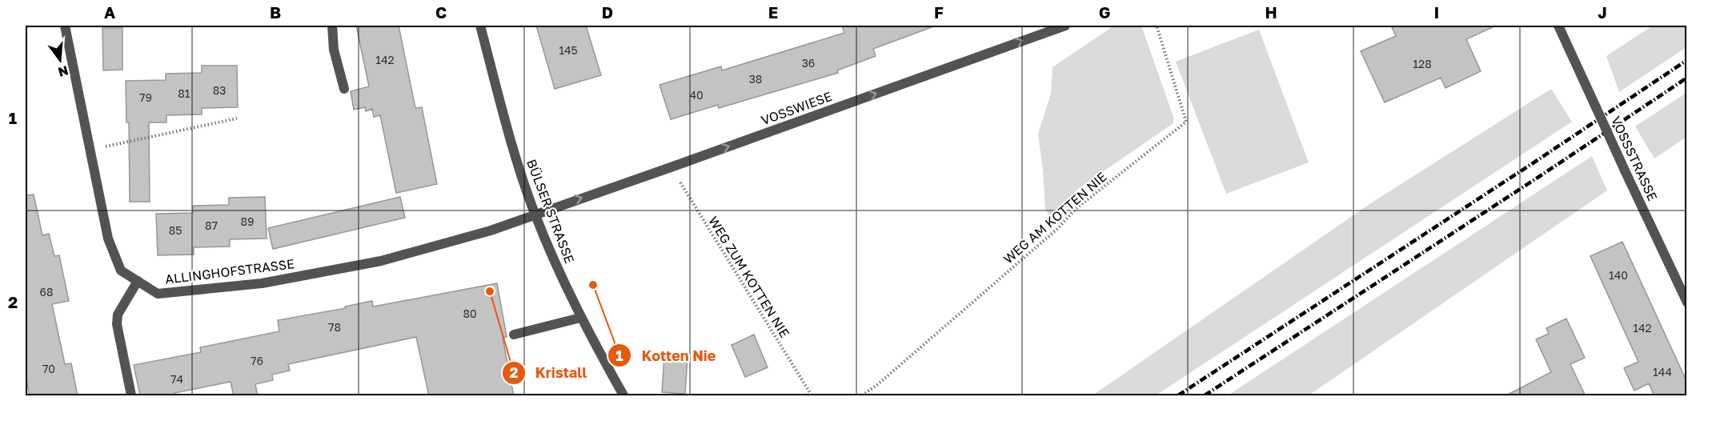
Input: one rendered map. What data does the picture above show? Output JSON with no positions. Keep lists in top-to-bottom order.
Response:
{
  "streets": {
    "street": [
      "VOSSWIESE",
      "VOSSSTRASSE",
      "BÜLSER STRASSE",
      "ALLINGHOFSTRASSE"
    ],
    "path": ["WEG AM KOTTEN NIE", "WEG ZUM KOTTEN NIE"]
  },
  "crossings": [
    ["VOSSWIESE", "BÜLSER STRASSE"],
    ["VOSSWIESE", "ALLINGHOFSTRASSE"],
    ["VOSSWIESE", "WEG ZUM KOTTEN NIE"],
    ["BÜLSER STRASSE", "ALLINGHOFSTRASSE"]
  ],
  "one_way": ["VOSSWIESE"],
  "places": ["Kotten Nie", "Kristall"],
  "house_numbers": [
    "145",
    "142",
    "36",
    "128",
    "38",
    "83",
    "81",
    "40",
    "79",
    "89",
    "87",
    "85",
    "140",
    "68",
    "80",
    "78",
    "142",
    "76",
    "70",
    "144",
    "74"
  ],
  "north": "bottom",
  "grid": {
    "columns": [
      "A",
      "B",
      "C",
      "D",
      "E",
      "F",
      "G",
      "H",
      "I",
      "J"
    ],
    "rows": ["1", "2"]
  }
}
